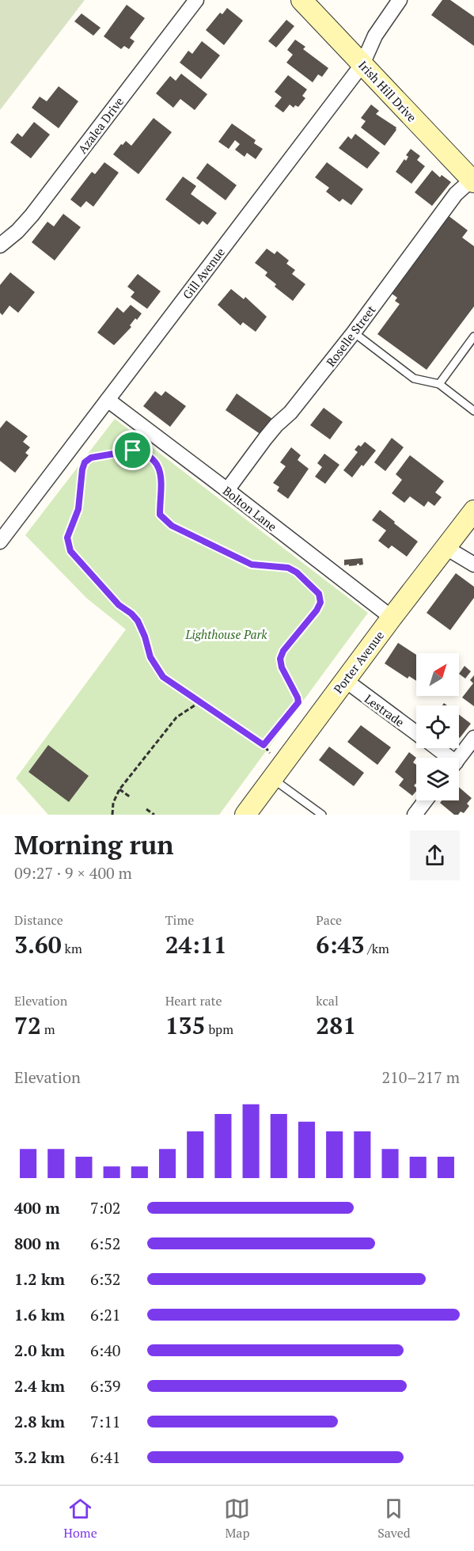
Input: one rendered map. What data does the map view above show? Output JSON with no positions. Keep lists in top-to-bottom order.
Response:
{
  "streets": {
    "main road": ["Irish Hill Drive", "Porter Avenue"],
    "street": [
      "Azalea Drive",
      "Gill Avenue",
      "Roselle Street",
      "Bolton Lane",
      "Lestrade"
    ]
  },
  "crossings": [
    ["Irish Hill Drive", "Gill Avenue"],
    ["Irish Hill Drive", "Roselle Street"],
    ["Gill Avenue", "Bolton Lane"],
    ["Roselle Street", "Bolton Lane"],
    ["Bolton Lane", "Porter Avenue"],
    ["Porter Avenue", "Lestrade"]
  ],
  "parks": ["Lighthouse Park"],
  "north": "top right",
  "page": {
    "heading": ["Morning run", "09:27 · 9 × 400 m"],
    "stats": [
      ["Distance", "3.60 km"],
      ["Time", "24:11"],
      ["Pace", "6:43 /km"],
      ["Elevation", "72 m"],
      ["Heart rate", "135 bpm"],
      ["kcal", "281"]
    ],
    "chart": ["Elevation", "210–217 m"],
    "list": [
      {
        "name": "400 m",
        "note": "7:02"
      },
      {
        "name": "800 m",
        "note": "6:52"
      },
      {
        "name": "1.2 km",
        "note": "6:32"
      },
      {
        "name": "1.6 km",
        "note": "6:21"
      },
      {
        "name": "2.0 km",
        "note": "6:40"
      },
      {
        "name": "2.4 km",
        "note": "6:39"
      },
      {
        "name": "2.8 km",
        "note": "7:11"
      },
      {
        "name": "3.2 km",
        "note": "6:41"
      }
    ],
    "tabs": ["Home", "Map", "Saved"]
  }
}
